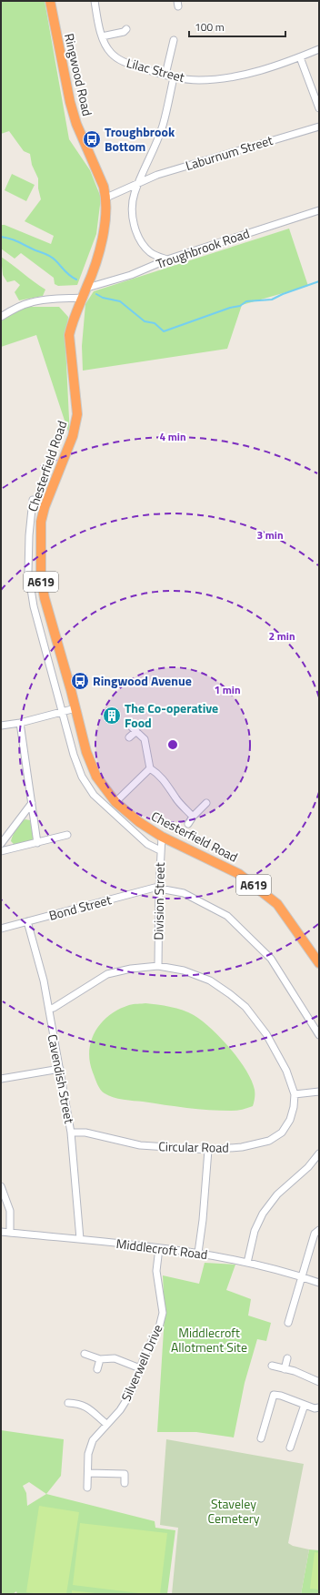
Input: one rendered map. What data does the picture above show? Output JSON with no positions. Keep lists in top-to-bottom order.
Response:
{
  "streets": {
    "highway": ["Ringwood Road", "Chesterfield Road", "A619"],
    "street": [
      "Lilac Street",
      "Laburnum Street",
      "Troughbrook Road",
      "Division Street",
      "Bond Street",
      "Cavendish Street",
      "Circular Road",
      "Middlecroft Road",
      "Silverwell Drive"
    ]
  },
  "crossings": [
    ["Ringwood Road", "Laburnum Street"],
    ["Ringwood Road", "Troughbrook Road"],
    ["Ringwood Road", "Chesterfield Road"],
    ["Chesterfield Road", "Division Street"],
    ["Division Street", "Bond Street"],
    ["Division Street", "Circular Road"],
    ["Bond Street", "Cavendish Street"],
    ["Cavendish Street", "Circular Road"],
    ["Cavendish Street", "Middlecroft Road"],
    ["Middlecroft Road", "Silverwell Drive"]
  ],
  "parks": ["Middlecroft Allotment Site", "Staveley Cemetery"],
  "places": {
    "bus stop": ["Troughbrook Bottom", "Ringwood Avenue"],
    "building": ["The Co-operative Food"]
  },
  "scale_bar": "100 m",
  "rings": [
    "4 min",
    "3 min",
    "2 min",
    "1 min"
  ]
}
